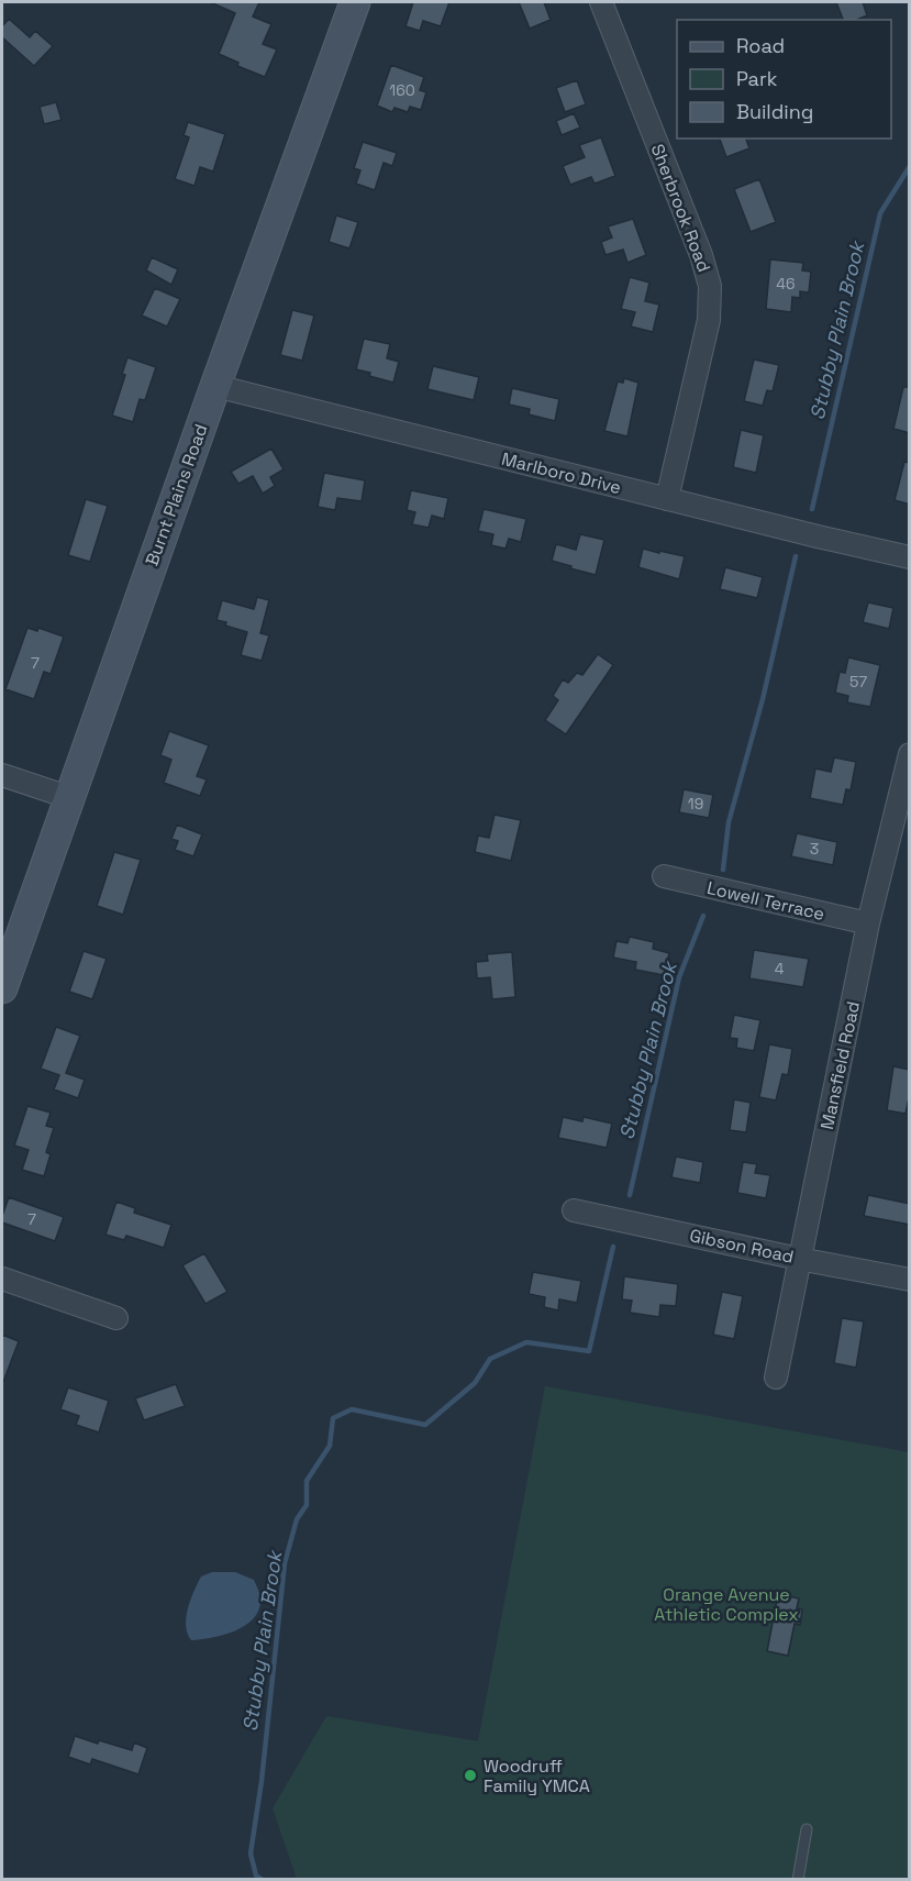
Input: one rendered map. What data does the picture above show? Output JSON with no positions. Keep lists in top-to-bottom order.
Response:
{
  "streets": {
    "main road": ["Burnt Plains Road"],
    "street": [
      "Sherbrook Road",
      "Marlboro Drive",
      "Lowell Terrace",
      "Mansfield Road",
      "Gibson Road"
    ]
  },
  "crossings": [
    ["Sherbrook Road", "Marlboro Drive"],
    ["Marlboro Drive", "Burnt Plains Road"],
    ["Lowell Terrace", "Mansfield Road"],
    ["Mansfield Road", "Gibson Road"]
  ],
  "water": ["Stubby Plain Brook"],
  "parks": ["Orange Avenue Athletic Complex"],
  "places": ["Woodruff Family YMCA"],
  "house_numbers": [
    "160",
    "46",
    "7",
    "57",
    "19",
    "3",
    "4",
    "7"
  ],
  "legend": ["Road", "Park", "Building"]
}
